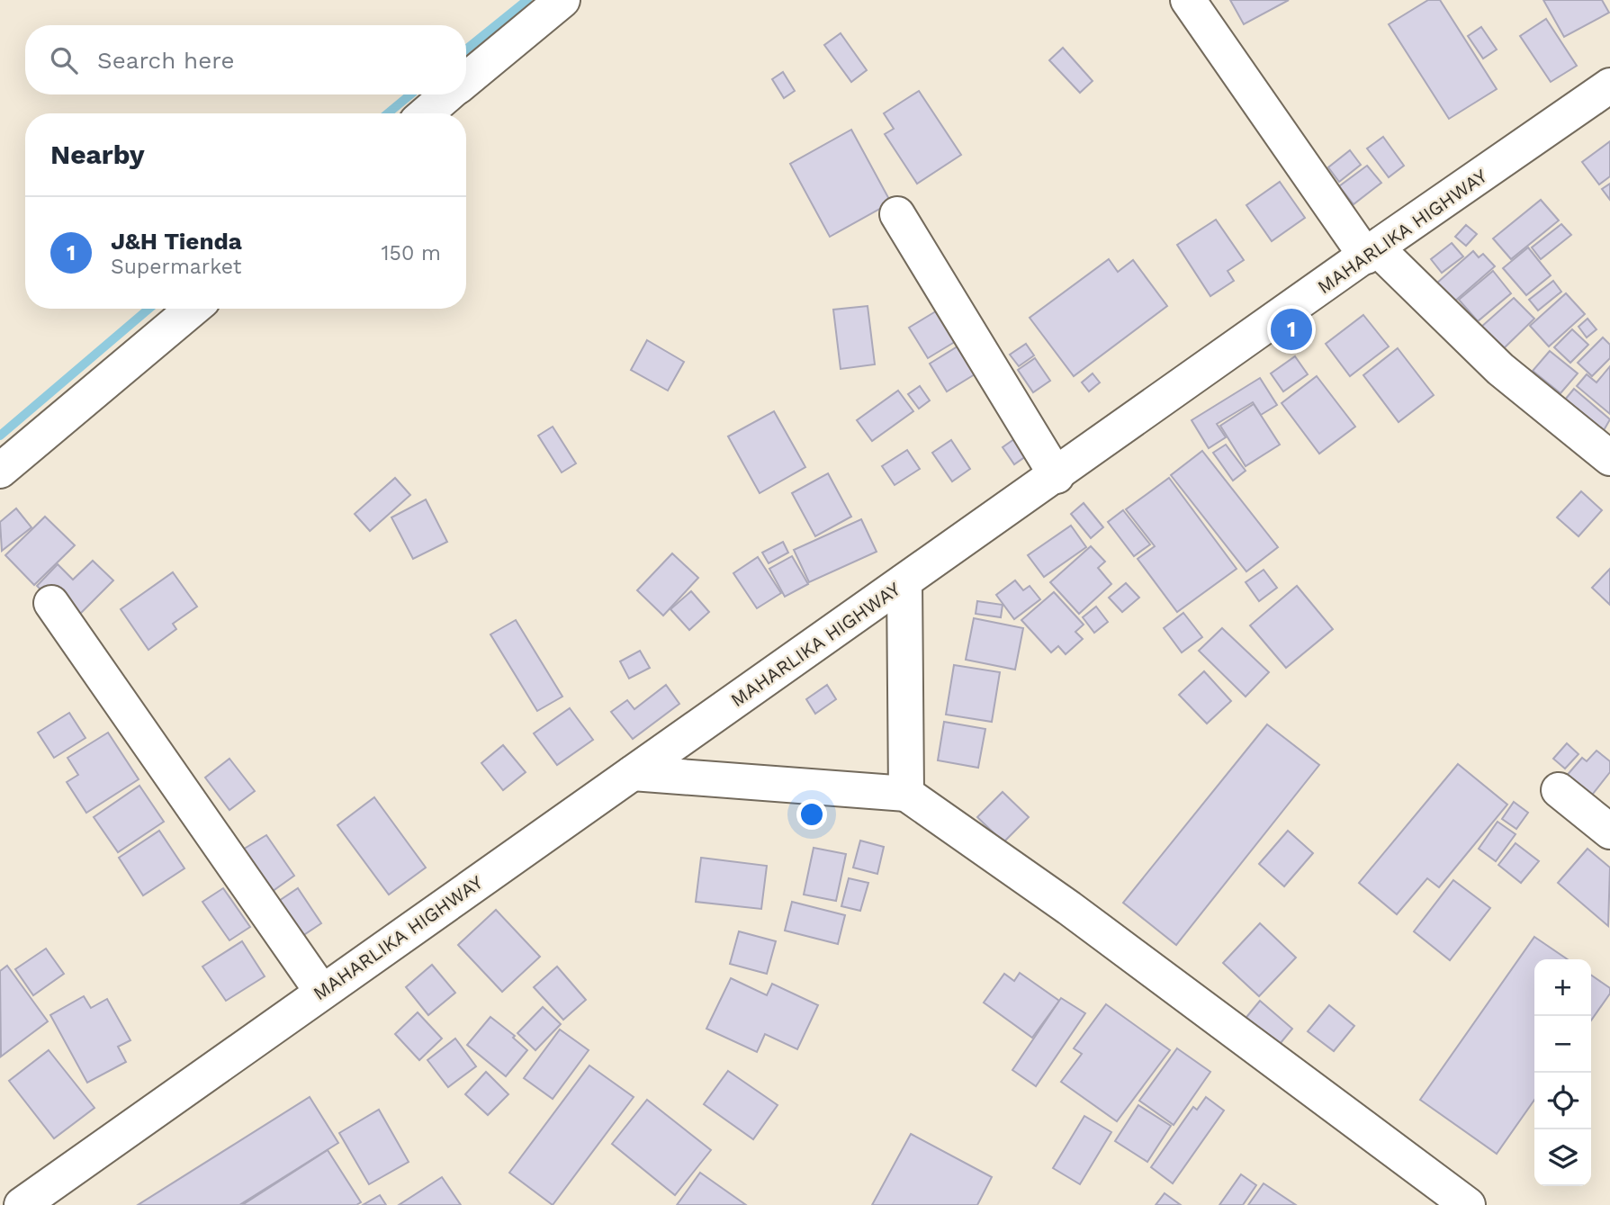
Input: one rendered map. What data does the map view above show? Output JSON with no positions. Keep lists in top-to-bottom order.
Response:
{
  "streets": {
    "main road": ["MAHARLIKA HIGHWAY"]
  },
  "page": {
    "search": "Search here",
    "heading": "Nearby",
    "list": [
      {
        "mark": "1",
        "name": "J&H Tienda",
        "note": "Supermarket",
        "value": "150 m"
      }
    ],
    "pins": "1",
    "map_buttons": ["+", "−"]
  }
}
